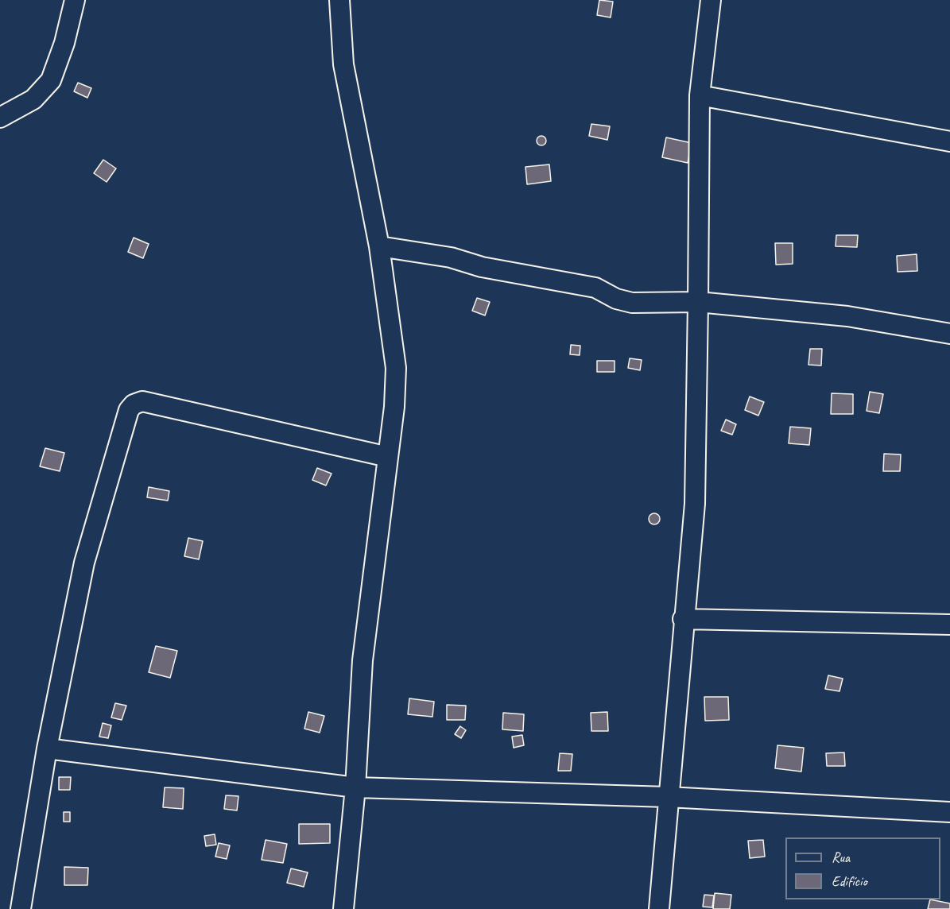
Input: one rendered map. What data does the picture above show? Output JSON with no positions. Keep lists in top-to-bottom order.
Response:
{
  "legend": ["Rua", "Edifício"]
}
